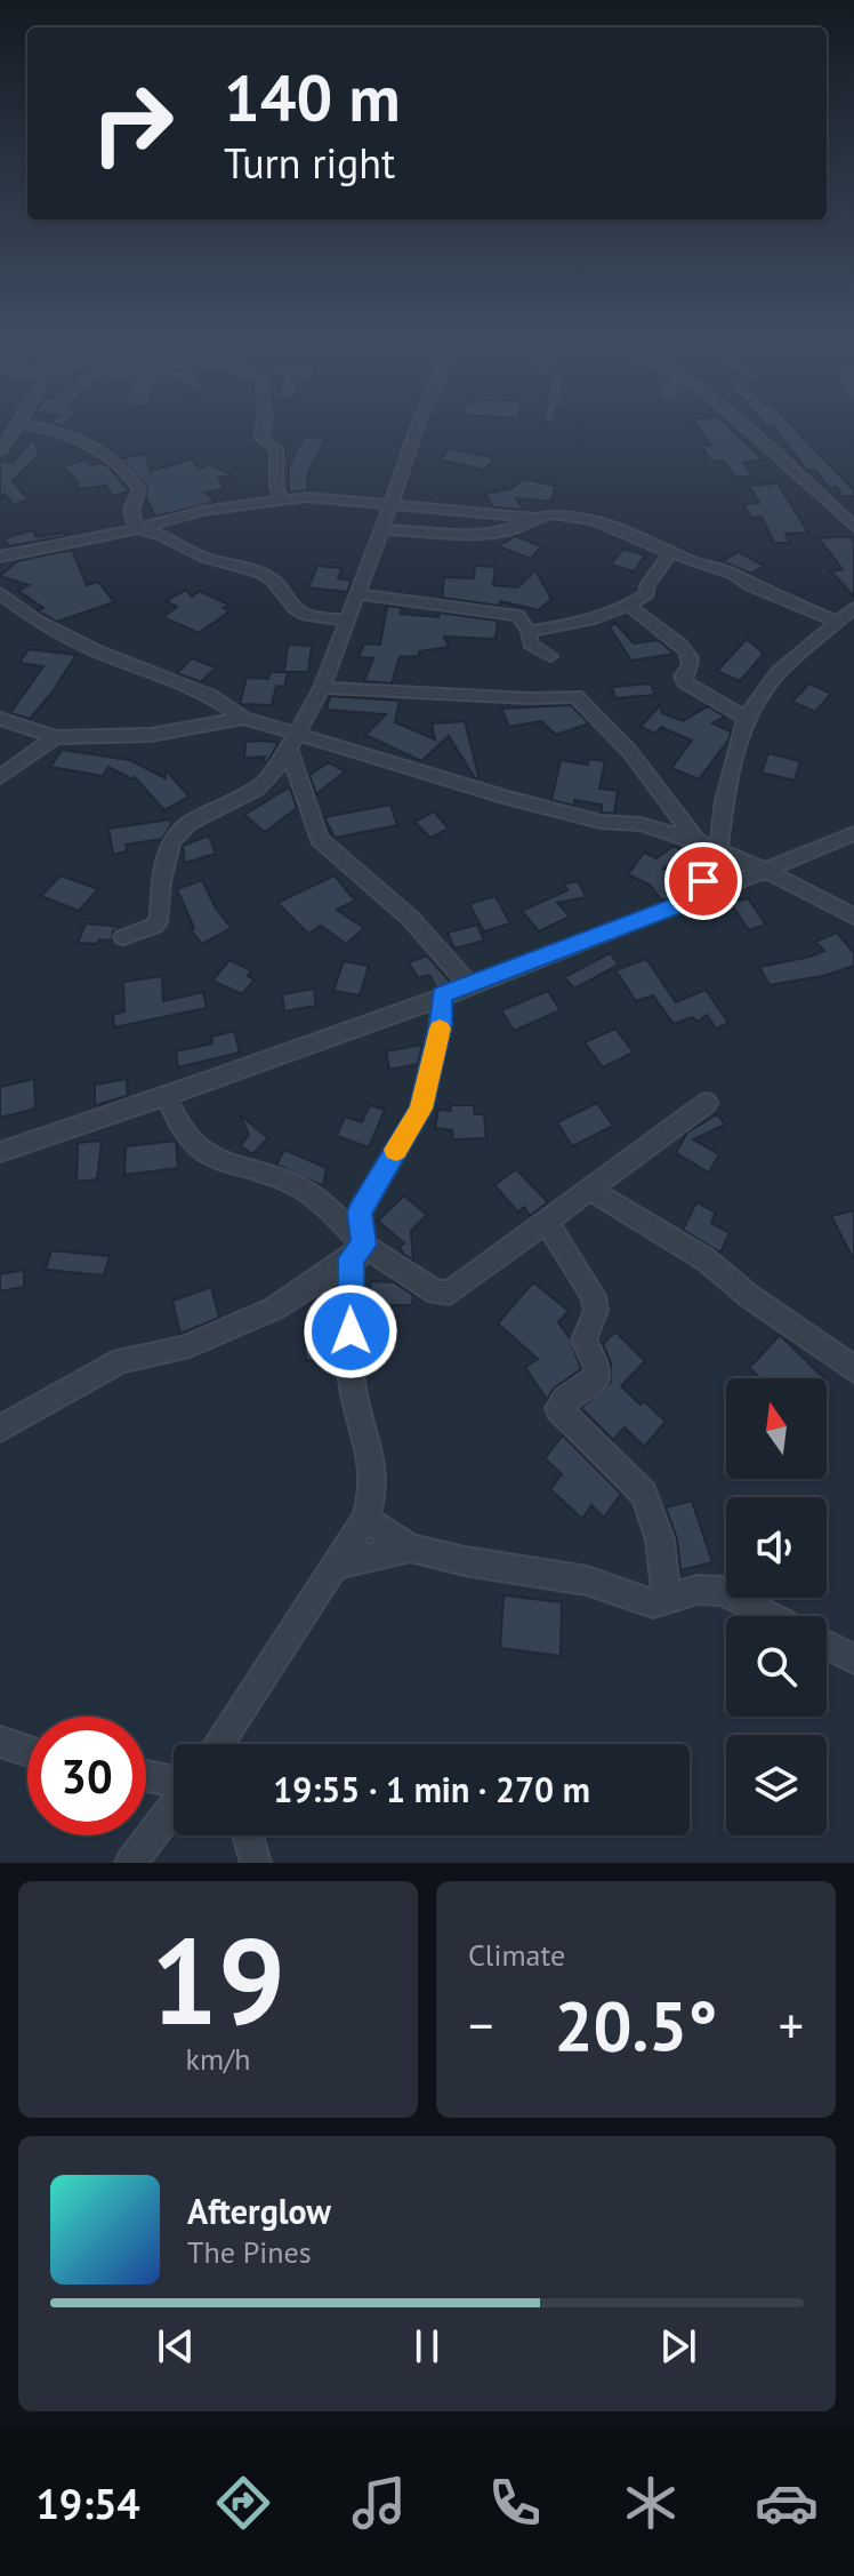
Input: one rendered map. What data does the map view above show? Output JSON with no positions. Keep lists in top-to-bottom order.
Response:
{
  "north": "top",
  "page": {
    "turn": ["140 m", "Turn right"],
    "limit": "30",
    "trip": "19:55 · 1 min · 270 m",
    "tile": [
      ["19", "km/h"],
      "Climate"
    ],
    "heat": ["−", "20.5°", "+"],
    "song": ["Afterglow", "The Pines"],
    "tabs": "19:54"
  }
}
